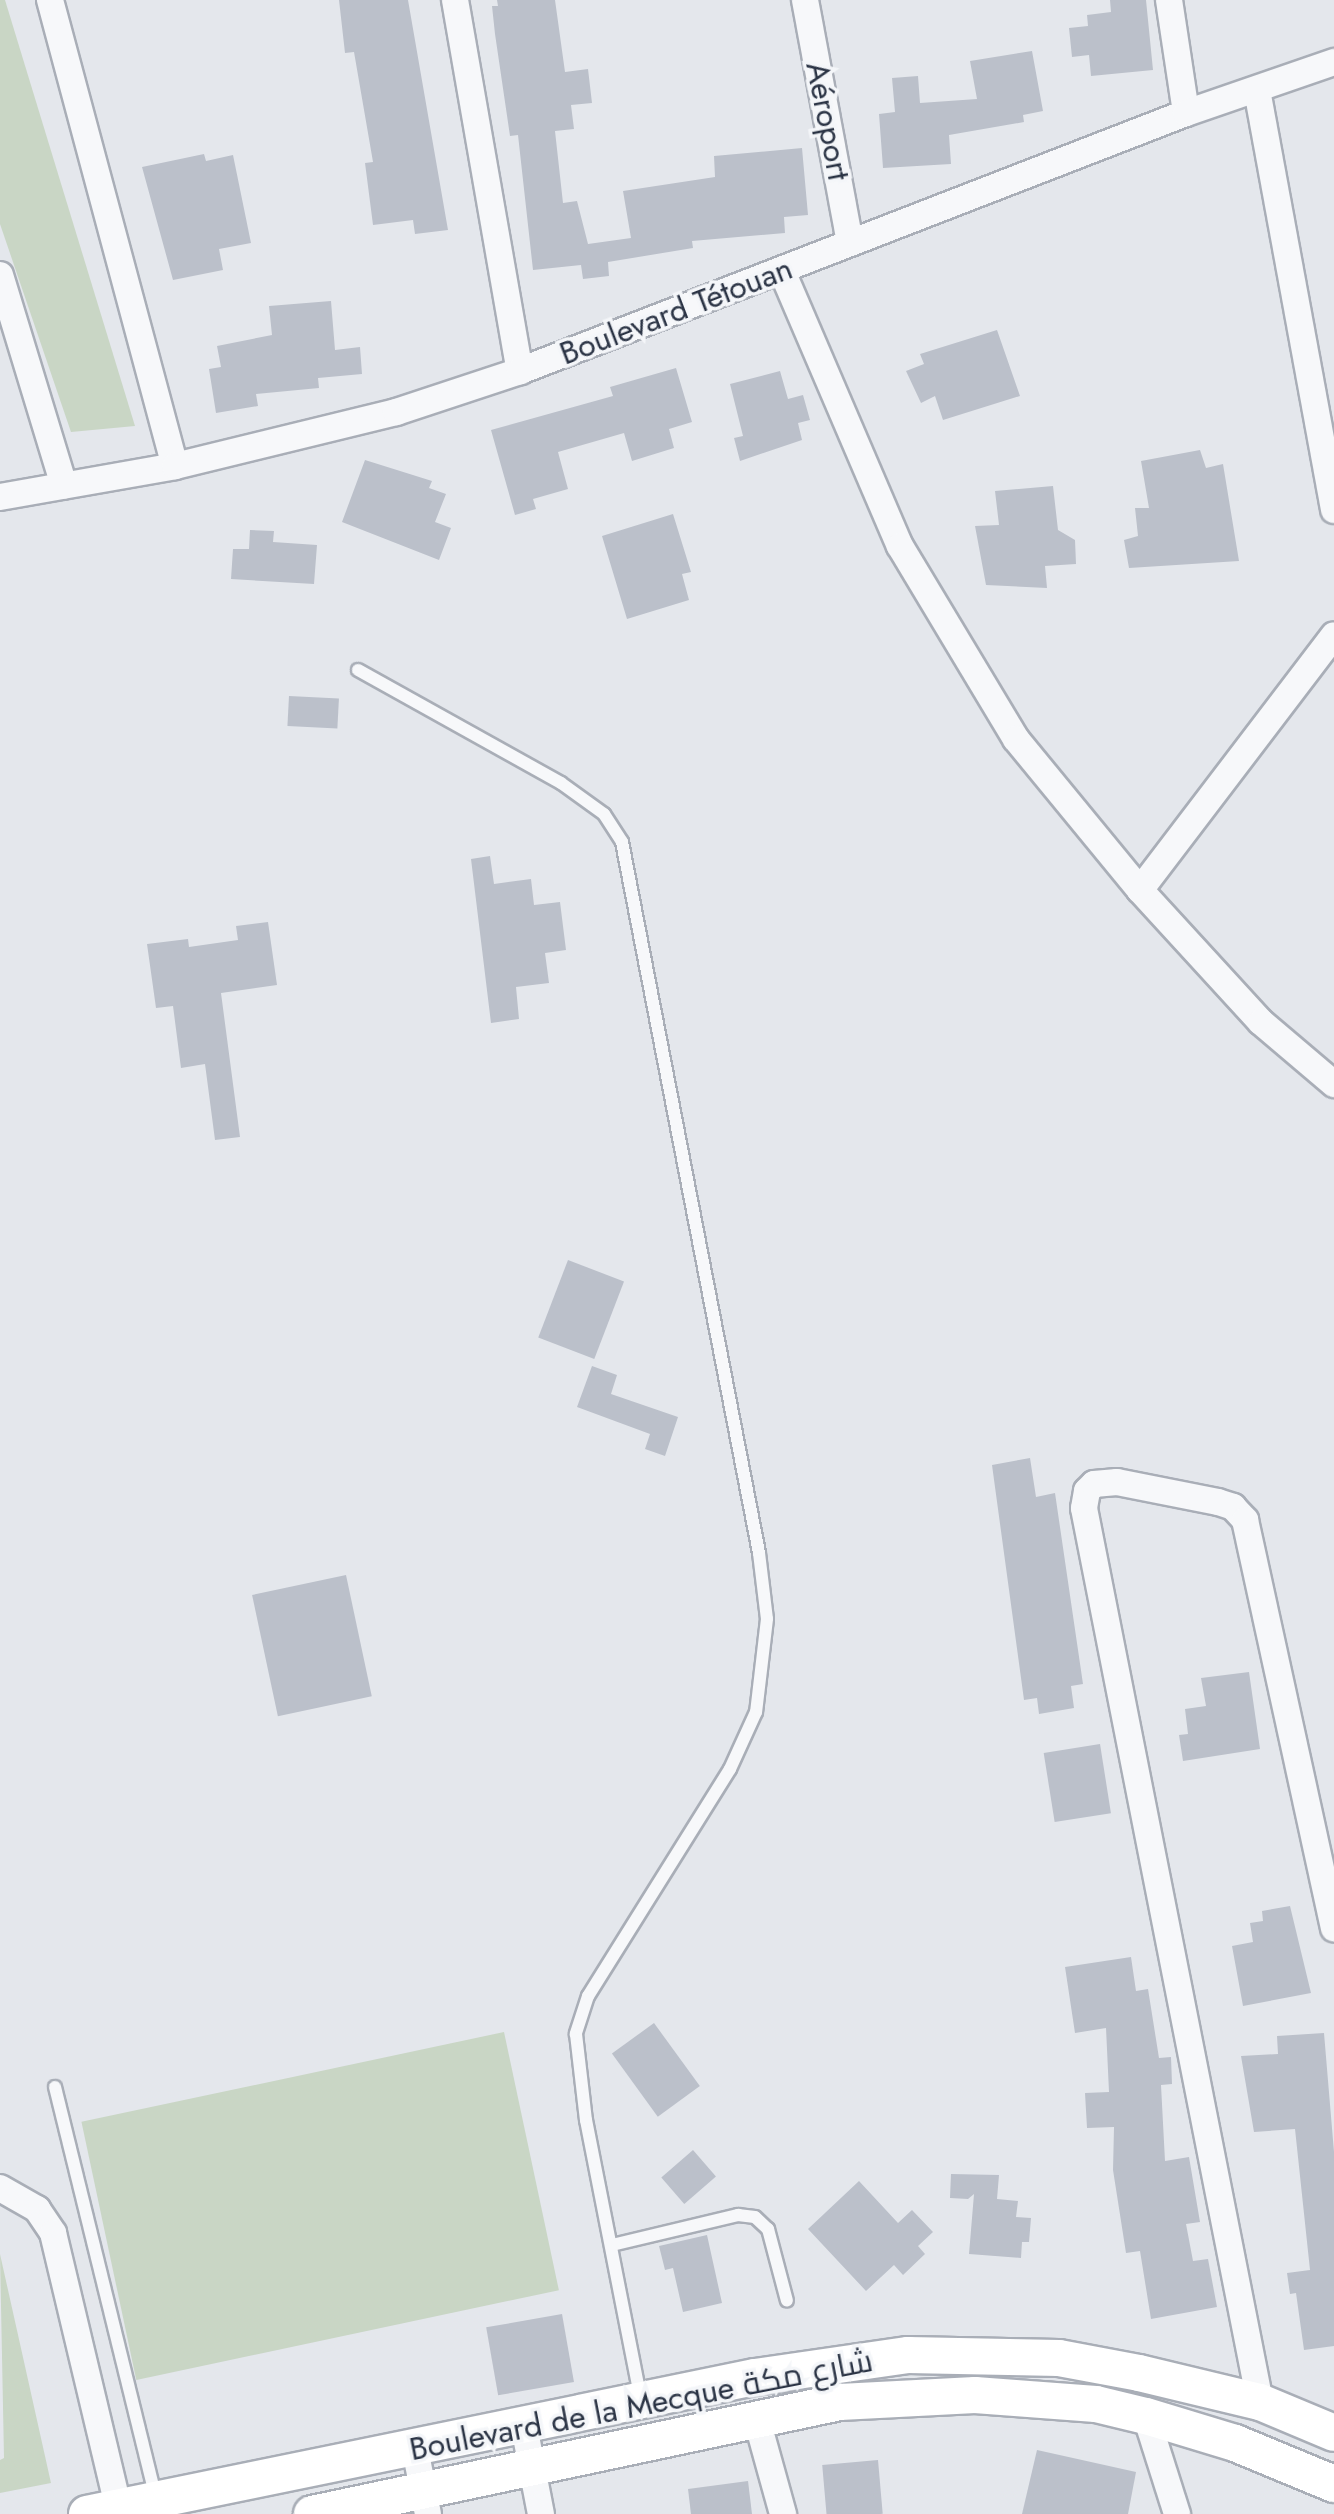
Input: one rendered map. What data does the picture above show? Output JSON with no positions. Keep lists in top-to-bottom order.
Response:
{
  "streets": {
    "main road": ["Boulevard de la Mecque شارع مكة"],
    "street": ["Aéroport", "Boulevard Tétouan"]
  },
  "crossings": [
    ["Aéroport", "Boulevard Tétouan"]
  ]
}
